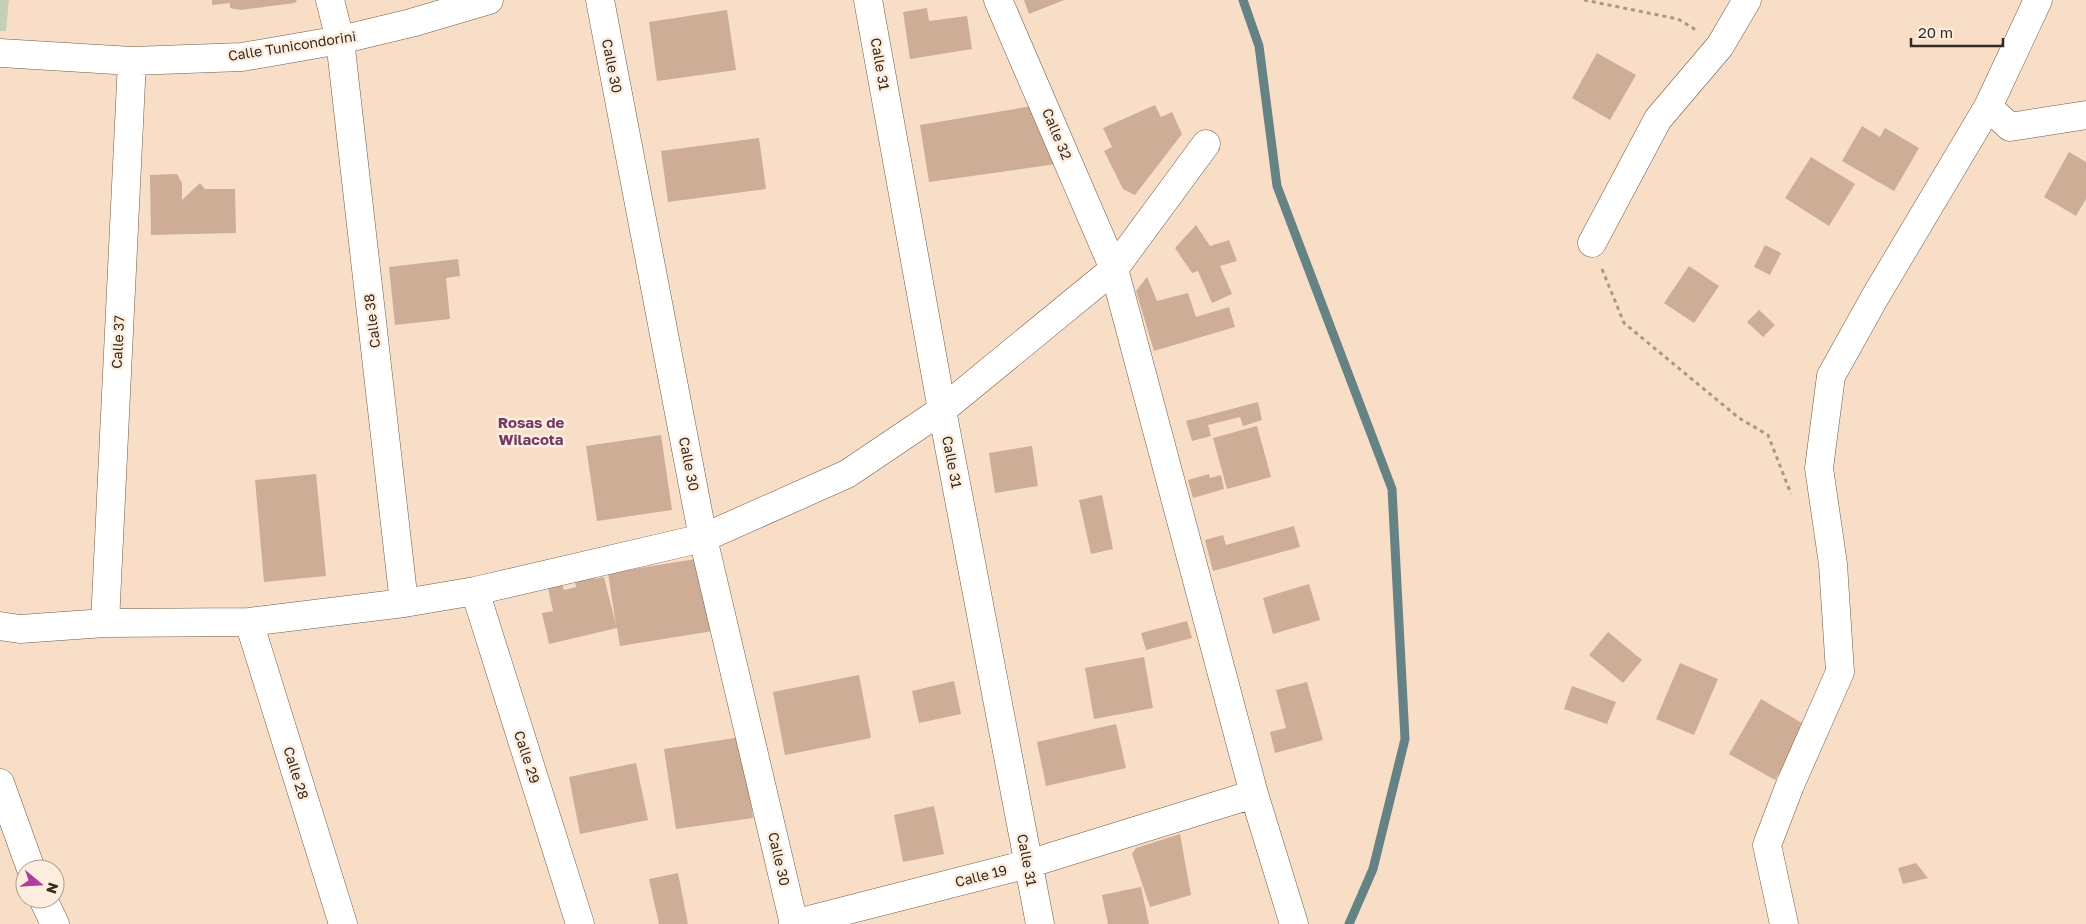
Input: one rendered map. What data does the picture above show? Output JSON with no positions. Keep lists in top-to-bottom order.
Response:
{
  "streets": {
    "street": [
      "Calle Tunicondorini",
      "Calle 31",
      "Calle 30",
      "Calle 32",
      "Calle 38",
      "Calle 37",
      "Calle 29",
      "Calle 28",
      "Calle 19"
    ]
  },
  "crossings": [
    ["Calle Tunicondorini", "Calle 38"],
    ["Calle Tunicondorini", "Calle 37"],
    ["Calle 31", "Calle 19"],
    ["Calle 30", "Calle 19"],
    ["Calle 32", "Calle 19"]
  ],
  "districts": ["Rosas de Wilacota"],
  "scale_bar": "20 m",
  "north": "right"
}
